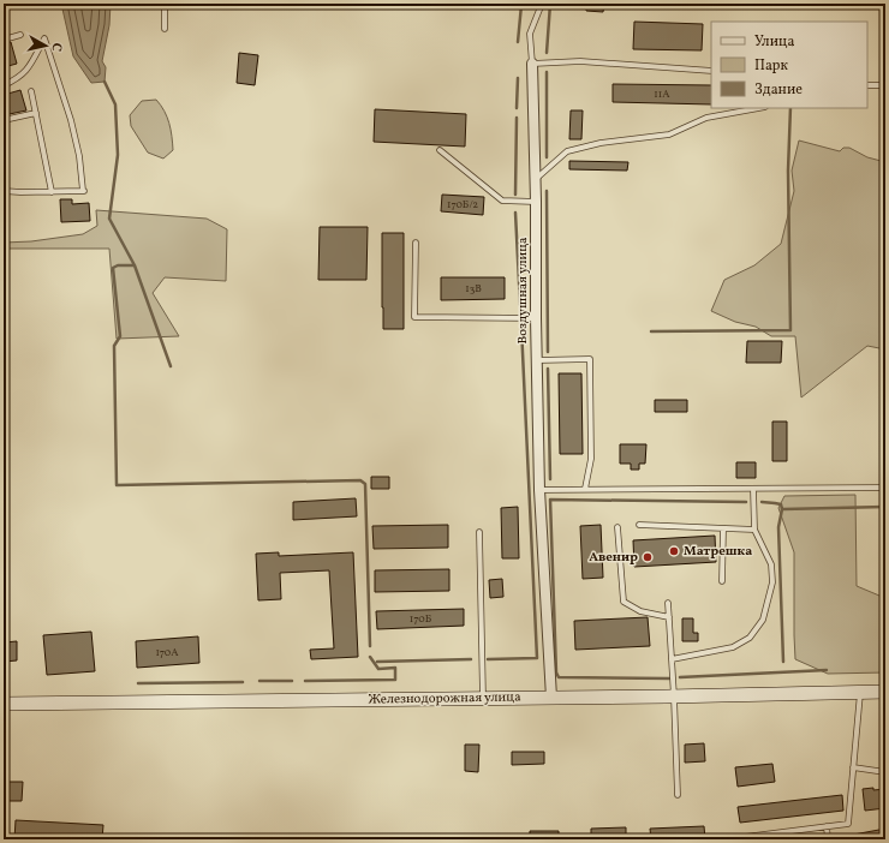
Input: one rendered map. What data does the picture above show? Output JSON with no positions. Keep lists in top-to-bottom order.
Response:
{
  "streets": {
    "main road": ["Железнодорожная улица"],
    "street": ["Воздушная улица"]
  },
  "crossings": [
    ["Воздушная улица", "Железнодорожная улица"]
  ],
  "places": ["Матрешка", "Авенир"],
  "house_numbers": [
    "11А",
    "170Б/2",
    "13В",
    "170Б",
    "170А"
  ],
  "legend": ["Улица", "Парк", "Здание"],
  "north": "right"
}
